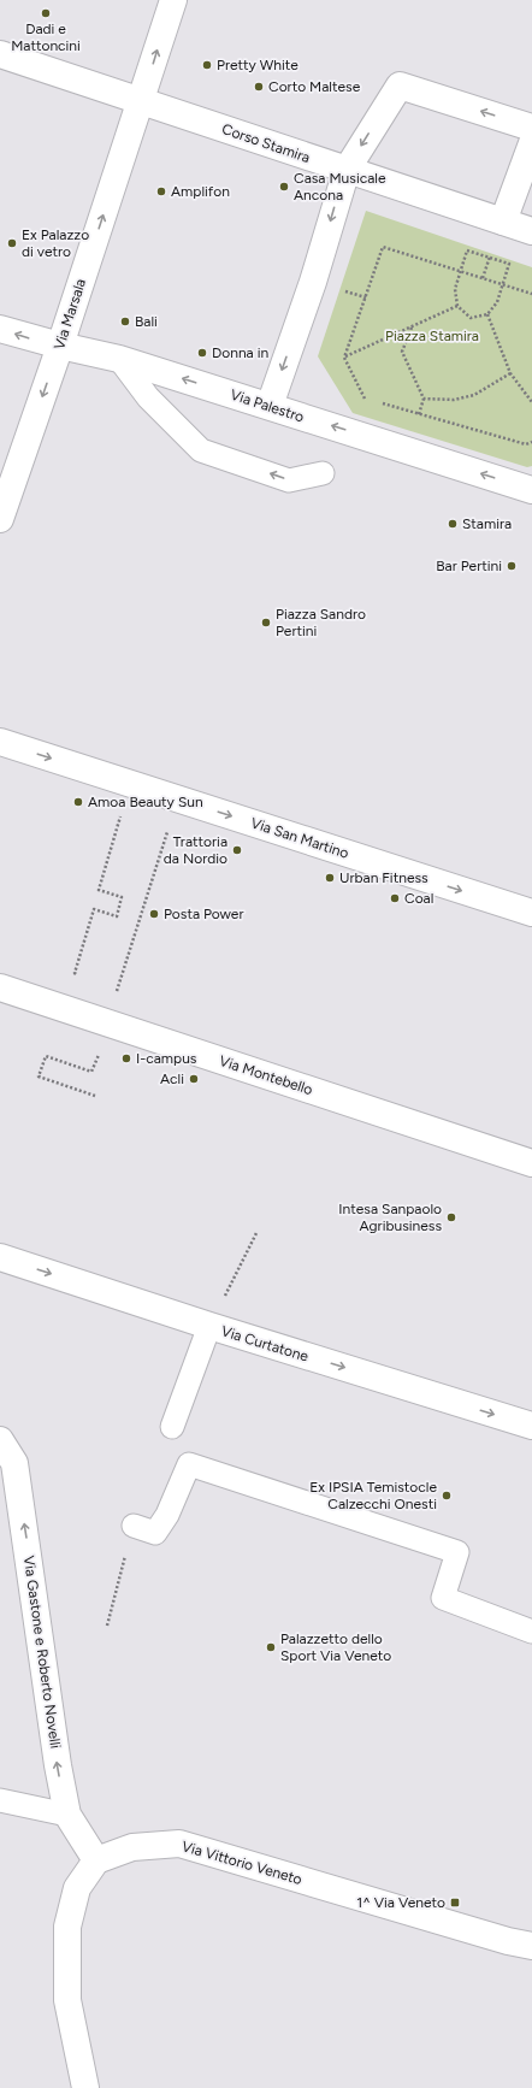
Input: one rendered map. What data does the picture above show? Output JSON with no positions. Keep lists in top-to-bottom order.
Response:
{
  "streets": {
    "street": [
      "Corso Stamira",
      "Via Marsala",
      "Via Palestro",
      "Via San Martino",
      "Via Montebello",
      "Via Curtatone",
      "Via Gastone e Roberto Novelli",
      "Via Vittorio Veneto"
    ]
  },
  "crossings": [
    ["Corso Stamira", "Via Marsala"],
    ["Via Marsala", "Via Palestro"],
    ["Via Gastone e Roberto Novelli", "Via Vittorio Veneto"]
  ],
  "one_way": [
    "Via Palestro",
    "Via San Martino",
    "Via Curtatone",
    "Via Gastone e Roberto Novelli"
  ],
  "parks": ["Piazza Stamira"],
  "places": {
    "other": [
      "Dadi e Mattoncini",
      "Pretty White",
      "Corto Maltese",
      "Casa Musicale Ancona",
      "Amplifon",
      "Ex Palazzo di vetro",
      "Bali",
      "Donna in",
      "Stamira",
      "Bar Pertini",
      "Piazza Sandro Pertini",
      "Amoa Beauty Sun",
      "Trattoria da Nordio",
      "Urban Fitness",
      "Coal",
      "Posta Power",
      "I-campus",
      "Acli",
      "Intesa Sanpaolo Agribusiness",
      "Ex IPSIA Temistocle Calzecchi Onesti",
      "Palazzetto dello Sport Via Veneto"
    ],
    "transit": ["1^ Via Veneto"]
  }
}
